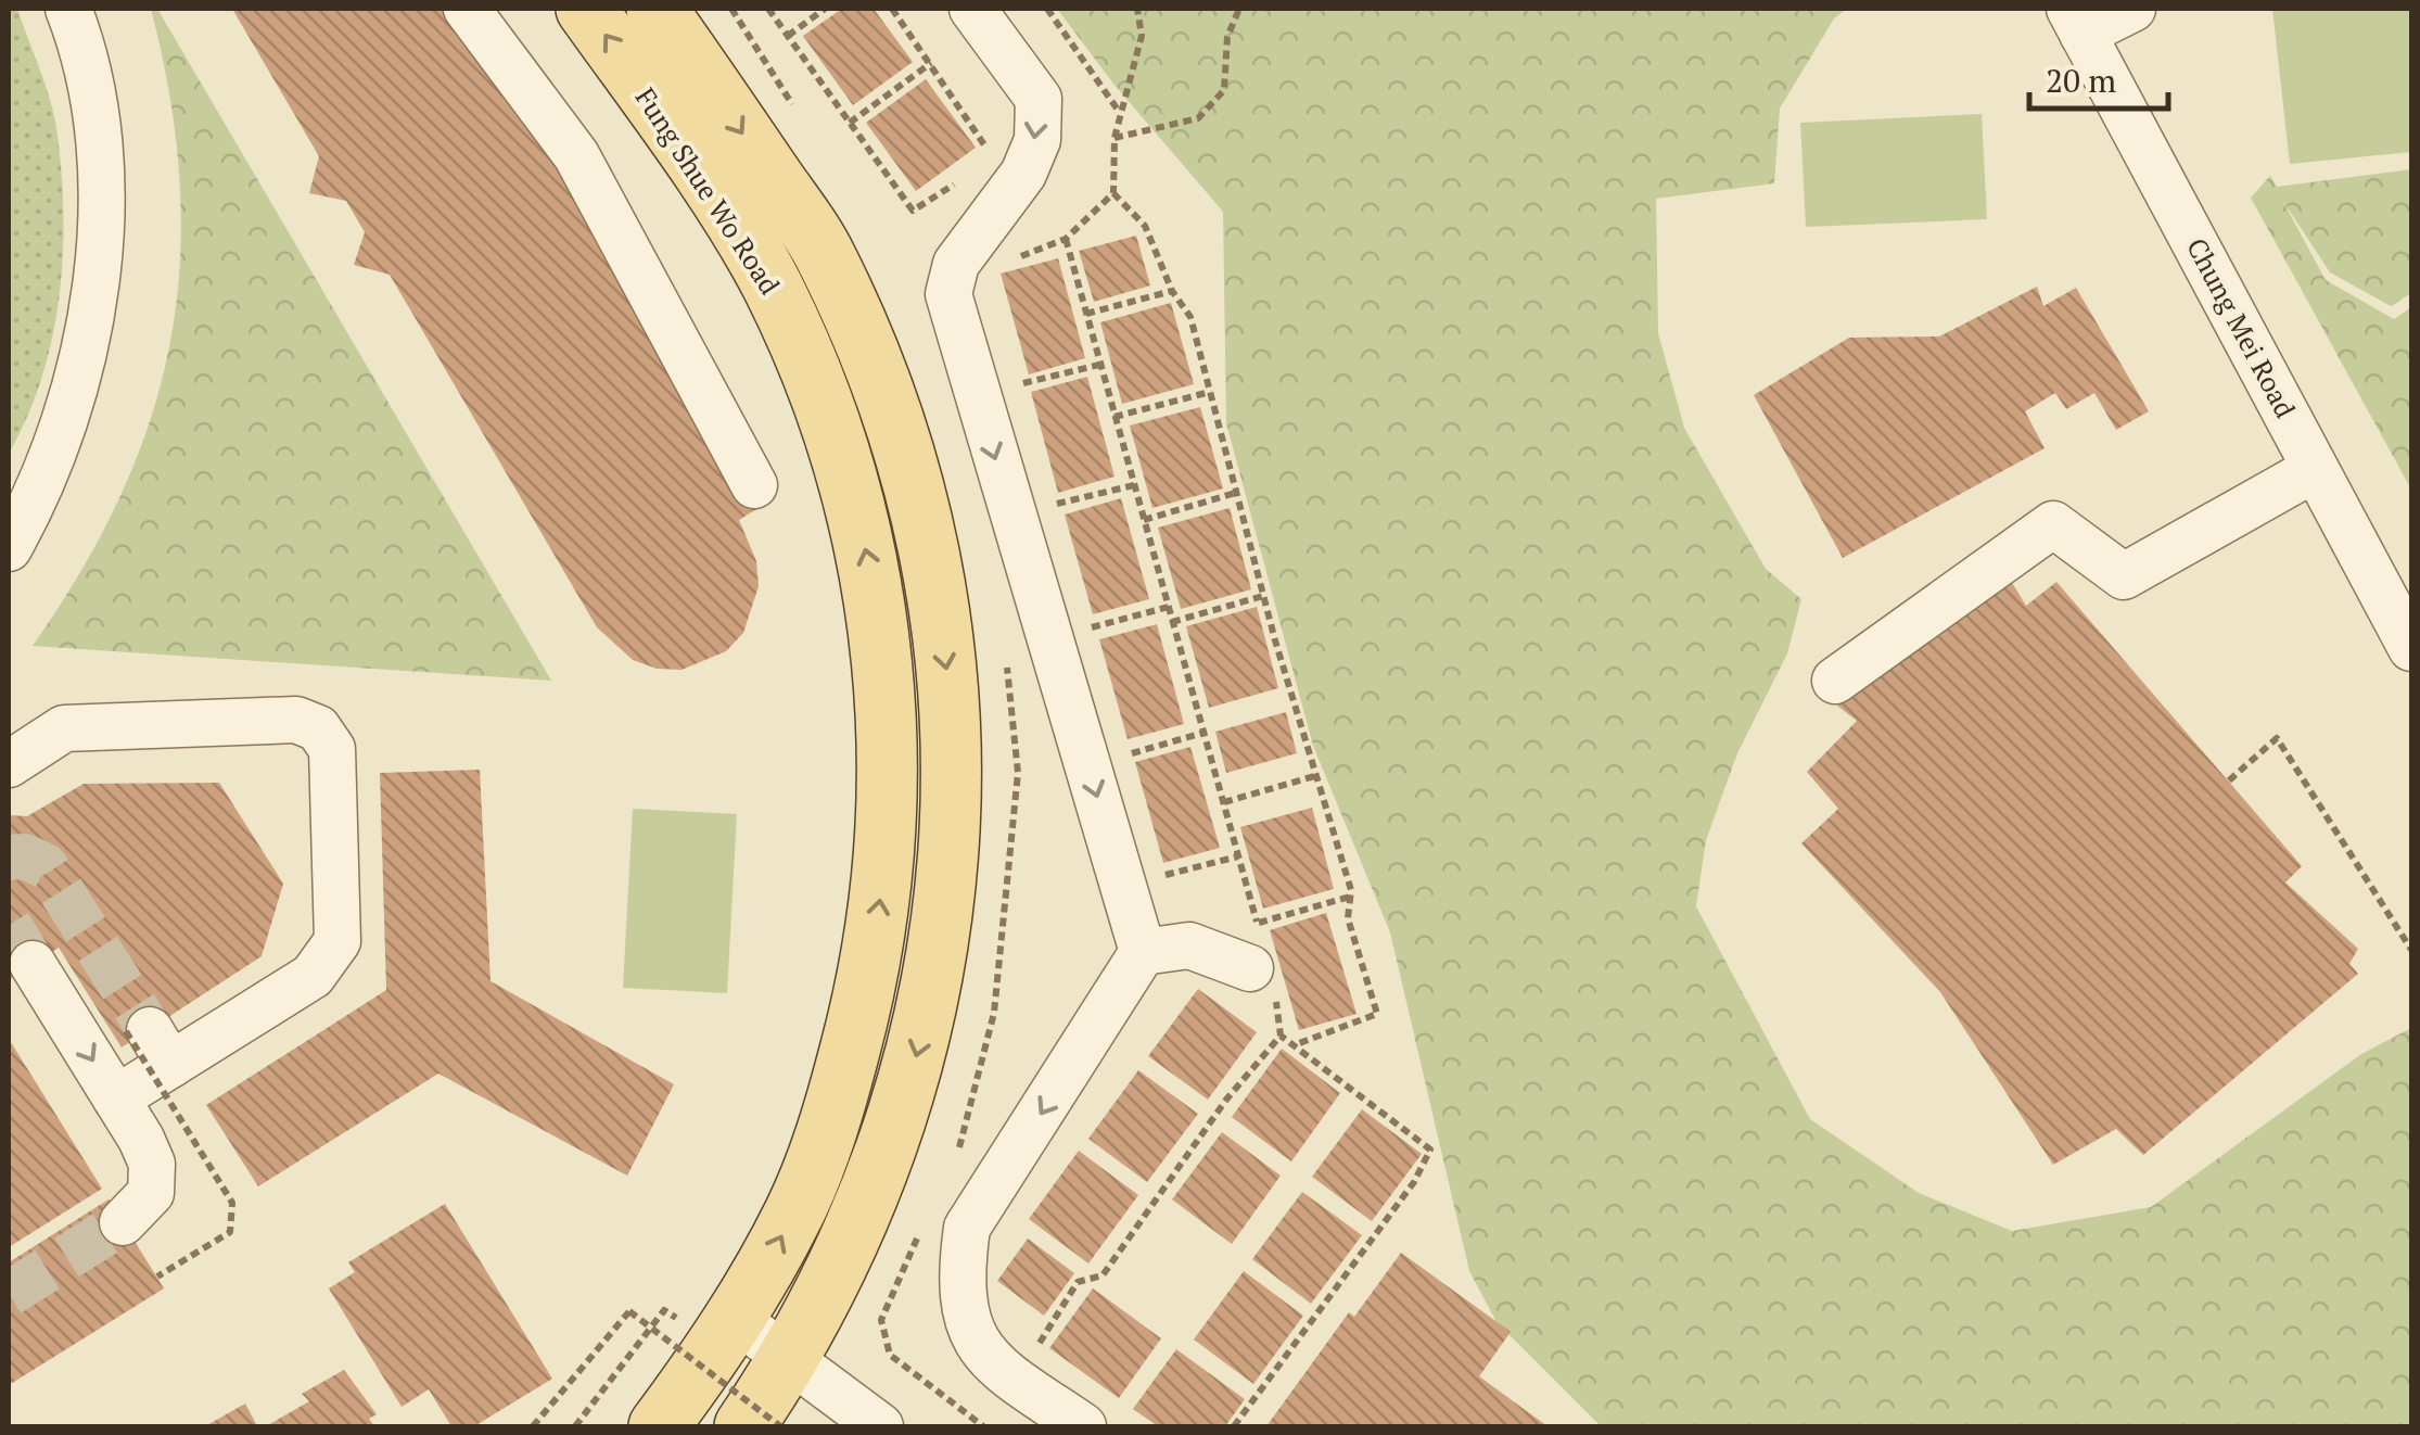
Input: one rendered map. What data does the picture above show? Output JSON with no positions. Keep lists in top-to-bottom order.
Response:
{
  "streets": {
    "main road": ["Fung Shue Wo Road"],
    "street": ["Chung Mei Road"]
  },
  "scale_bar": "20 m"
}
